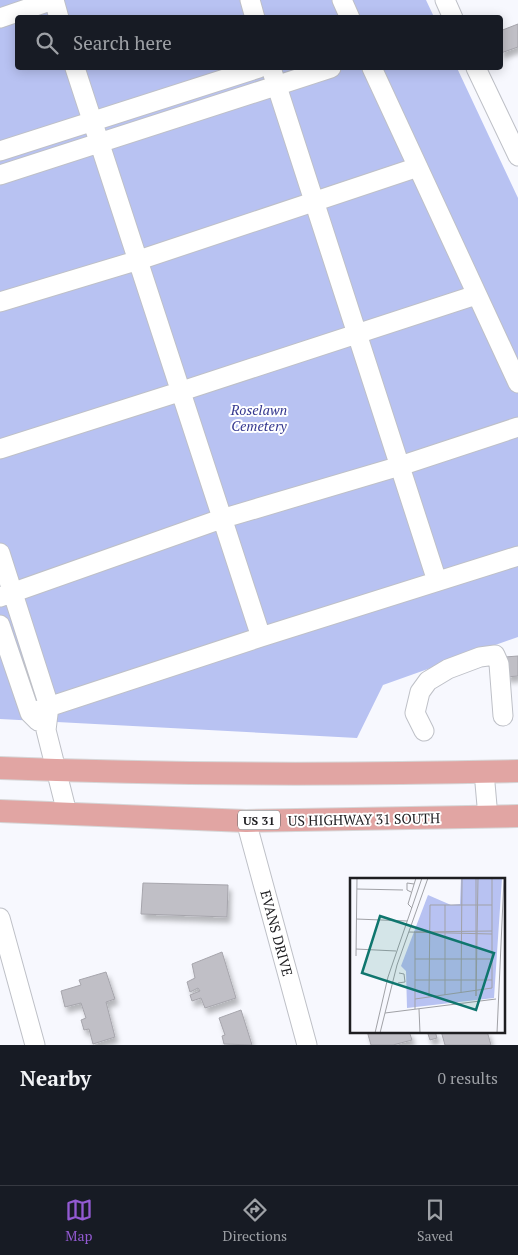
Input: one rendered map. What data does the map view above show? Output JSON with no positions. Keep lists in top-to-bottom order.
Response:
{
  "streets": {
    "main road": ["US HIGHWAY 31 SOUTH", "US 31"],
    "street": ["EVANS DRIVE"]
  },
  "crossings": [
    ["US HIGHWAY 31 SOUTH", "EVANS DRIVE"]
  ],
  "parks": ["Roselawn Cemetery"],
  "page": {
    "search": "Search here",
    "heading": ["Nearby", "0 results"],
    "nav": ["Map", "Directions", "Saved"]
  }
}
